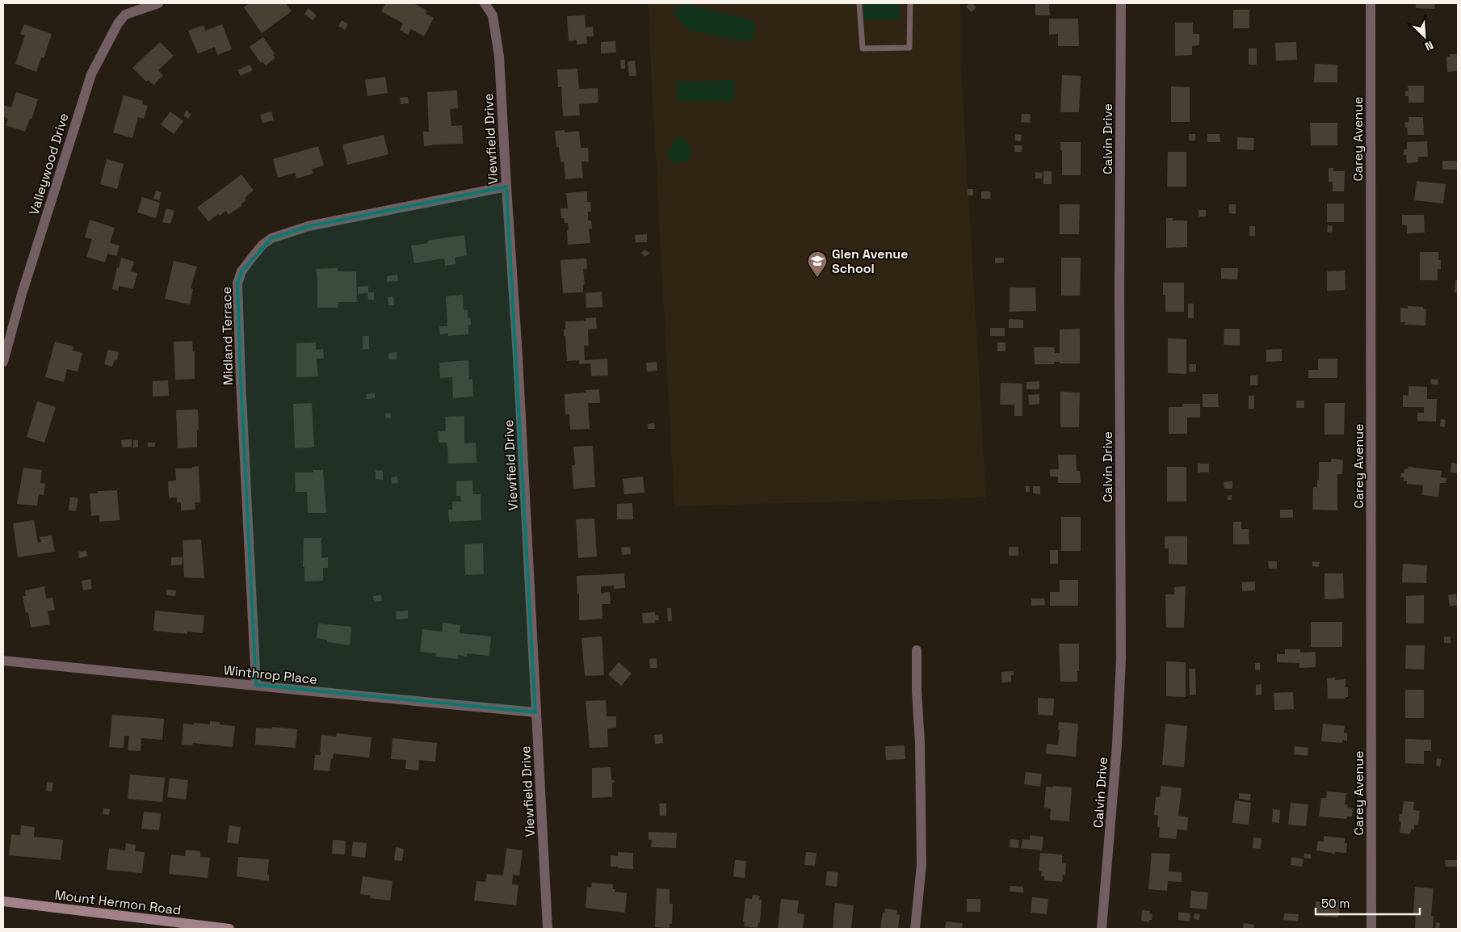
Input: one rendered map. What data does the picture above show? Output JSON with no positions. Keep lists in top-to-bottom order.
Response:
{
  "streets": {
    "main road": ["Mount Hermon Road"],
    "street": [
      "Viewfield Drive",
      "Calvin Drive",
      "Carey Avenue",
      "Valleywood Drive",
      "Midland Terrace",
      "Winthrop Place"
    ]
  },
  "crossings": [
    ["Viewfield Drive", "Midland Terrace"],
    ["Viewfield Drive", "Winthrop Place"],
    ["Midland Terrace", "Winthrop Place"]
  ],
  "places": {
    "school or university": ["Glen Avenue School"]
  },
  "scale_bar": "50 m",
  "north": "bottom right"
}
